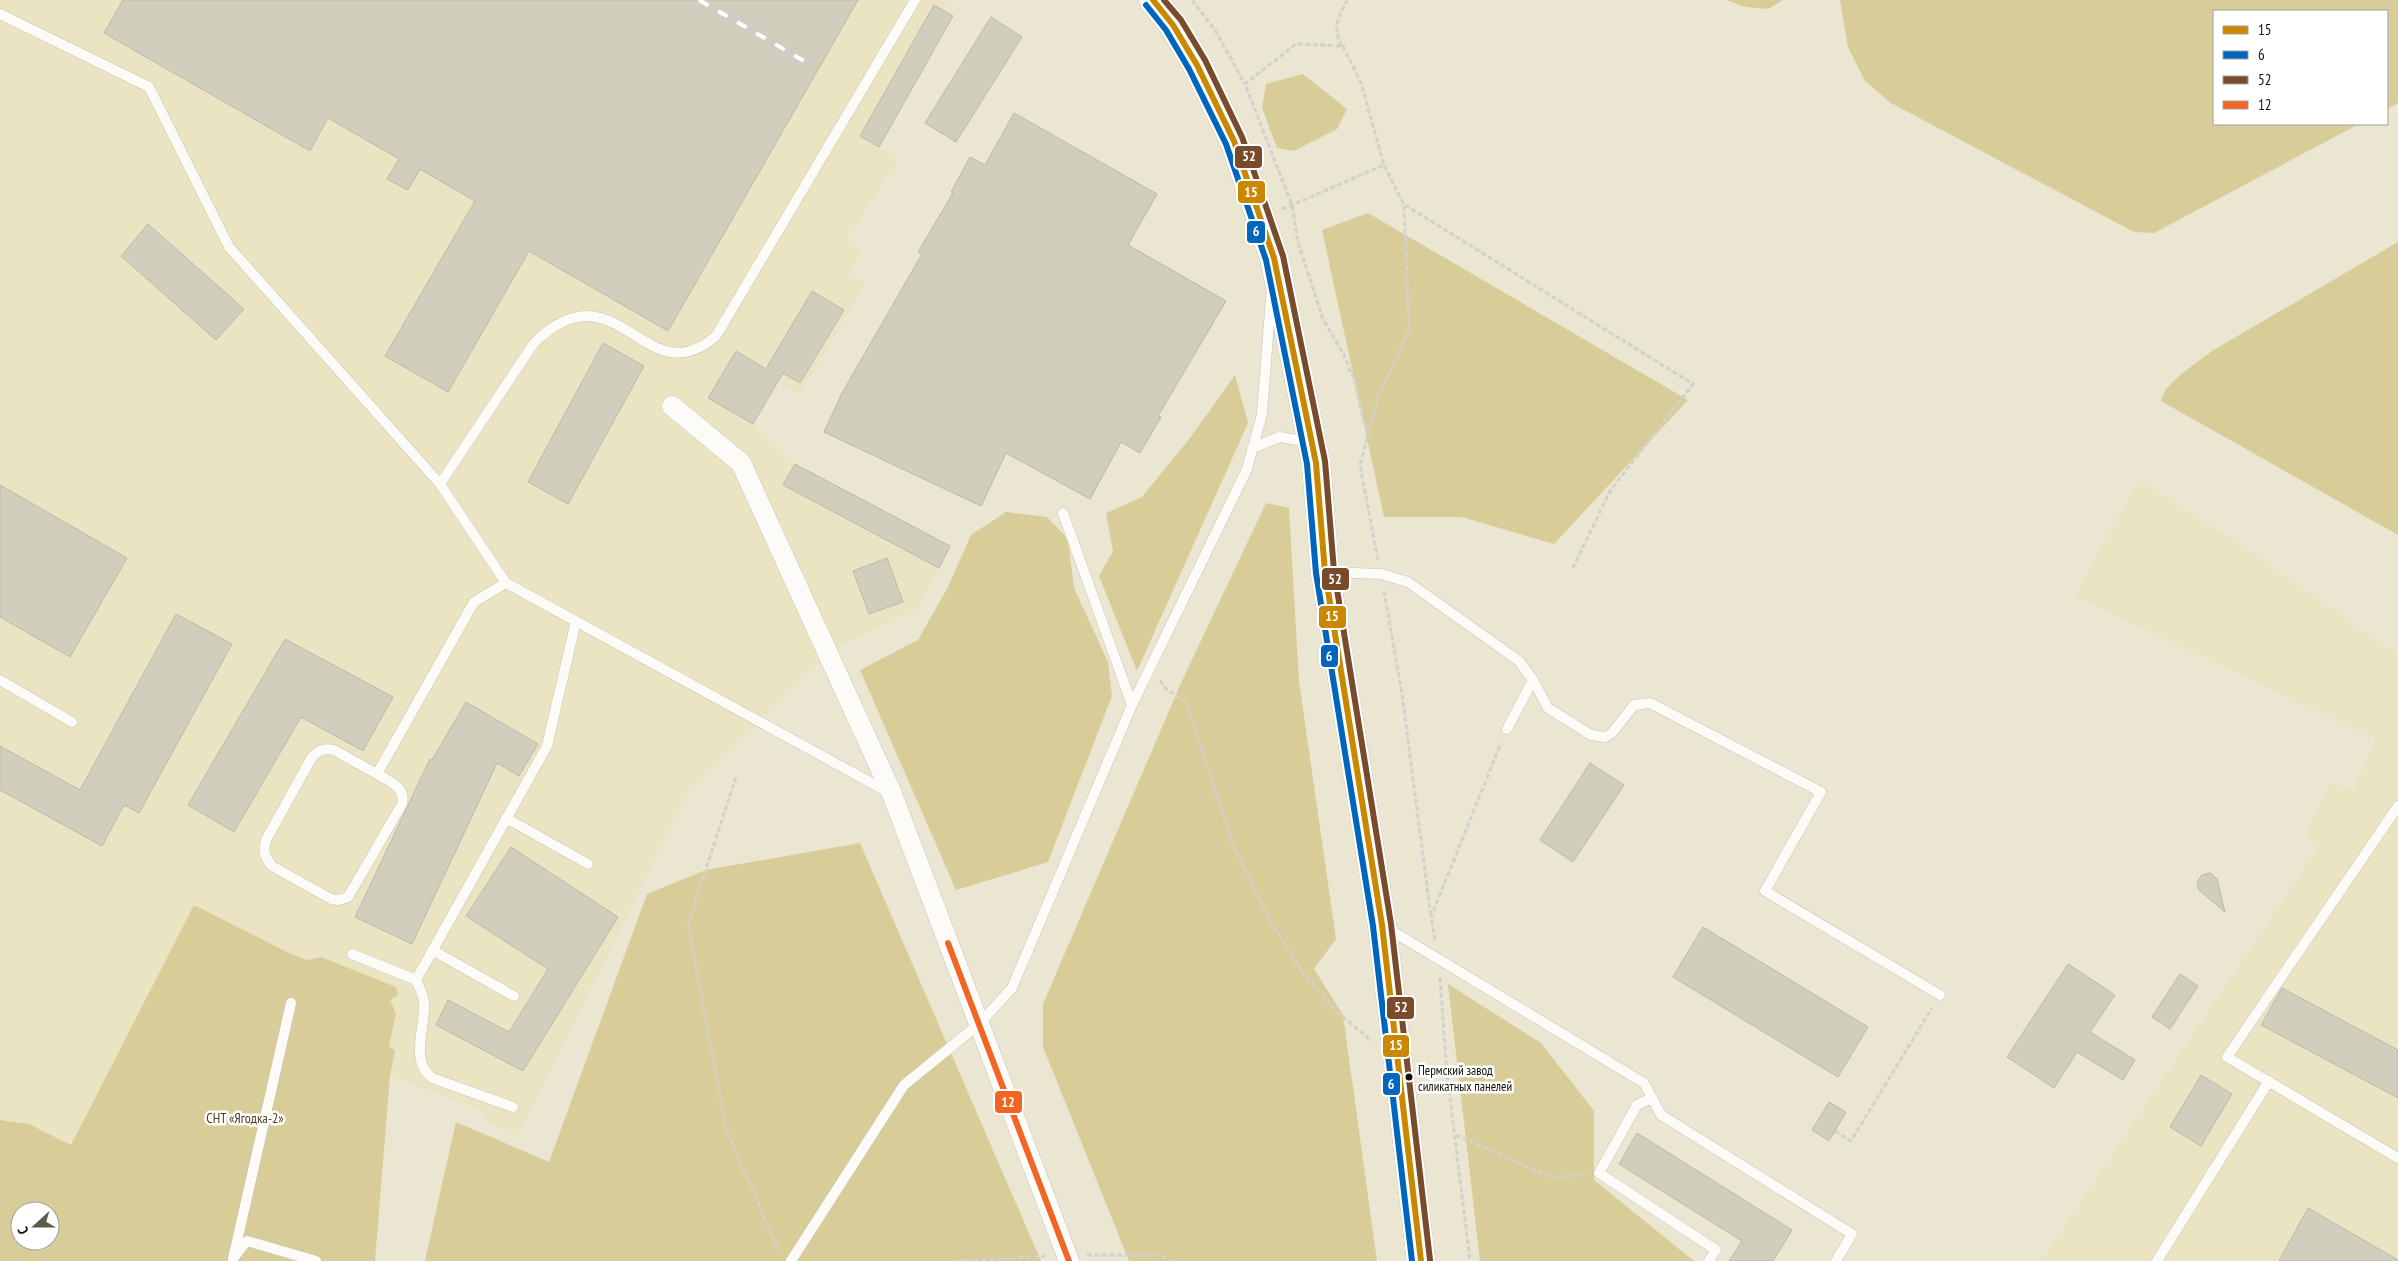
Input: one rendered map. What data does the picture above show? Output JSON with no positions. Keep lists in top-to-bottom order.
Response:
{
  "parks": ["СНТ «Ягодка-2»"],
  "places": ["Пермский завод силикатных панелей"],
  "lines": [
    "transit line 15",
    "transit line 52",
    "transit line 6",
    "transit line 12"
  ],
  "legend": [
    "15",
    "6",
    "52",
    "12"
  ],
  "north": "left"
}
